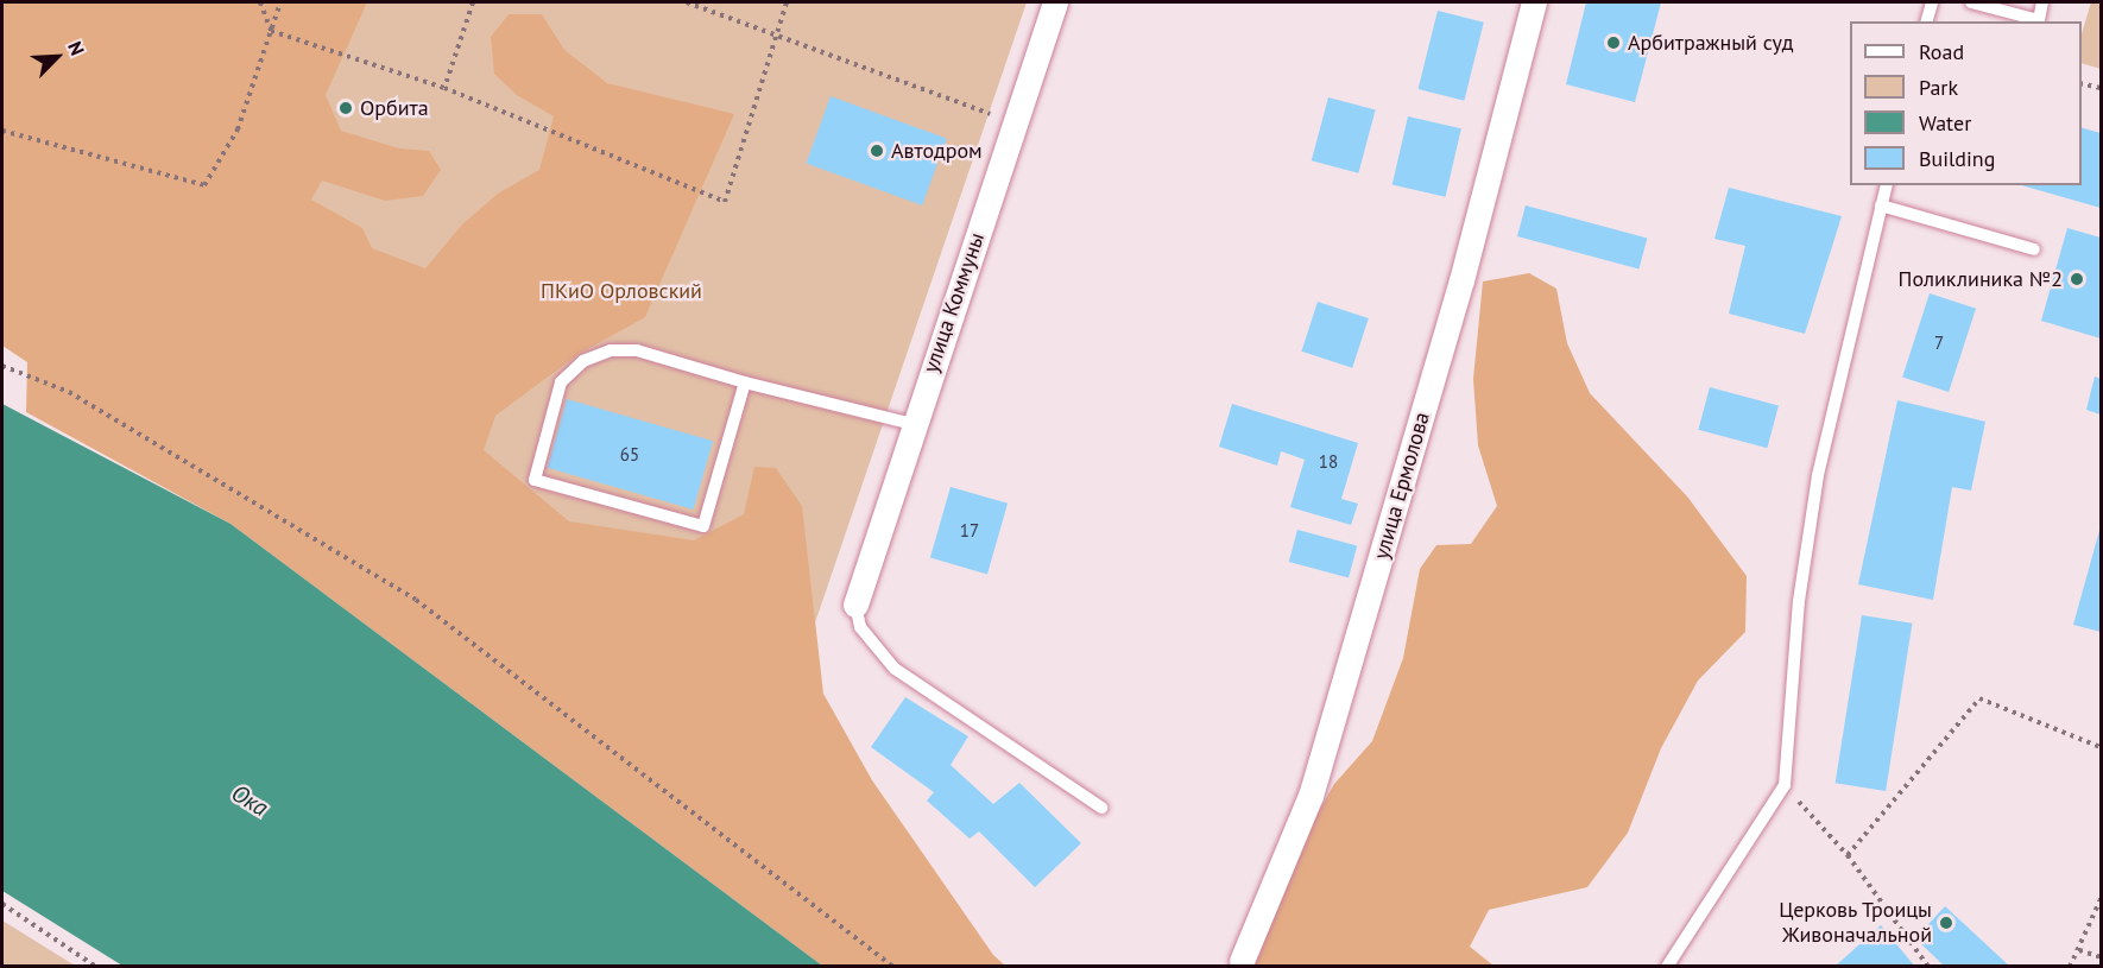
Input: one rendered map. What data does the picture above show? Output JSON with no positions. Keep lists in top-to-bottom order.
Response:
{
  "streets": {
    "street": ["улица Коммуны", "улица Ермолова"]
  },
  "water": ["Ока"],
  "parks": ["ПКиО Орловский"],
  "places": [
    "Арбитражный суд",
    "Орбита",
    "Автодром",
    "Поликлиника №2",
    "Церковь Троицы Живоначальной"
  ],
  "house_numbers": [
    "7",
    "65",
    "18",
    "17"
  ],
  "legend": [
    "Road",
    "Park",
    "Water",
    "Building"
  ],
  "north": "top right"
}
